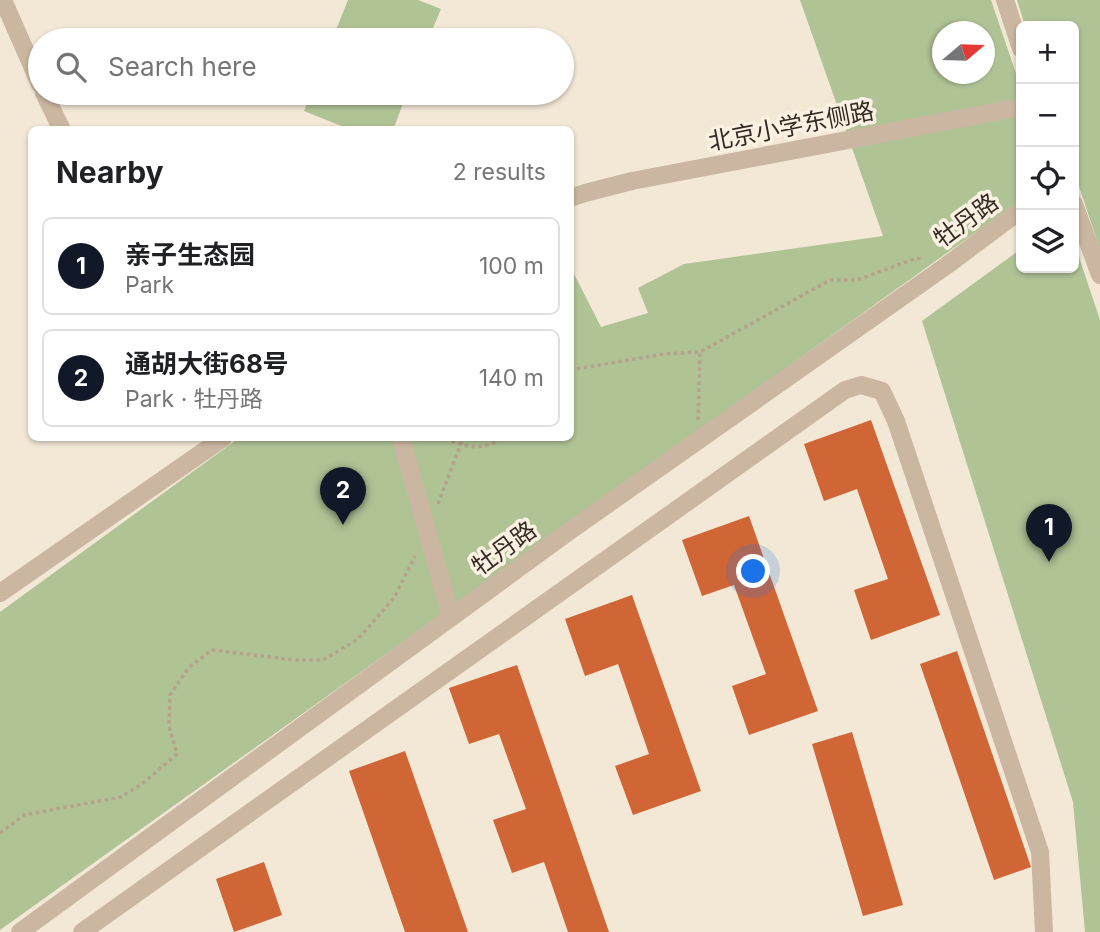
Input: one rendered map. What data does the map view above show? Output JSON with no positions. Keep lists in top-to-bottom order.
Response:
{
  "streets": {
    "street": ["北京小学东侧路", "牡丹路"]
  },
  "north": "right",
  "page": {
    "map_buttons": ["+", "−"],
    "search": "Search here",
    "heading": ["Nearby", "2 results"],
    "list": [
      {
        "mark": "1",
        "name": "亲子生态园",
        "note": "Park",
        "value": "100 m"
      },
      {
        "mark": "2",
        "name": "通胡大街68号",
        "note": "Park · 牡丹路",
        "value": "140 m"
      }
    ],
    "pins": ["2", "1"]
  }
}
